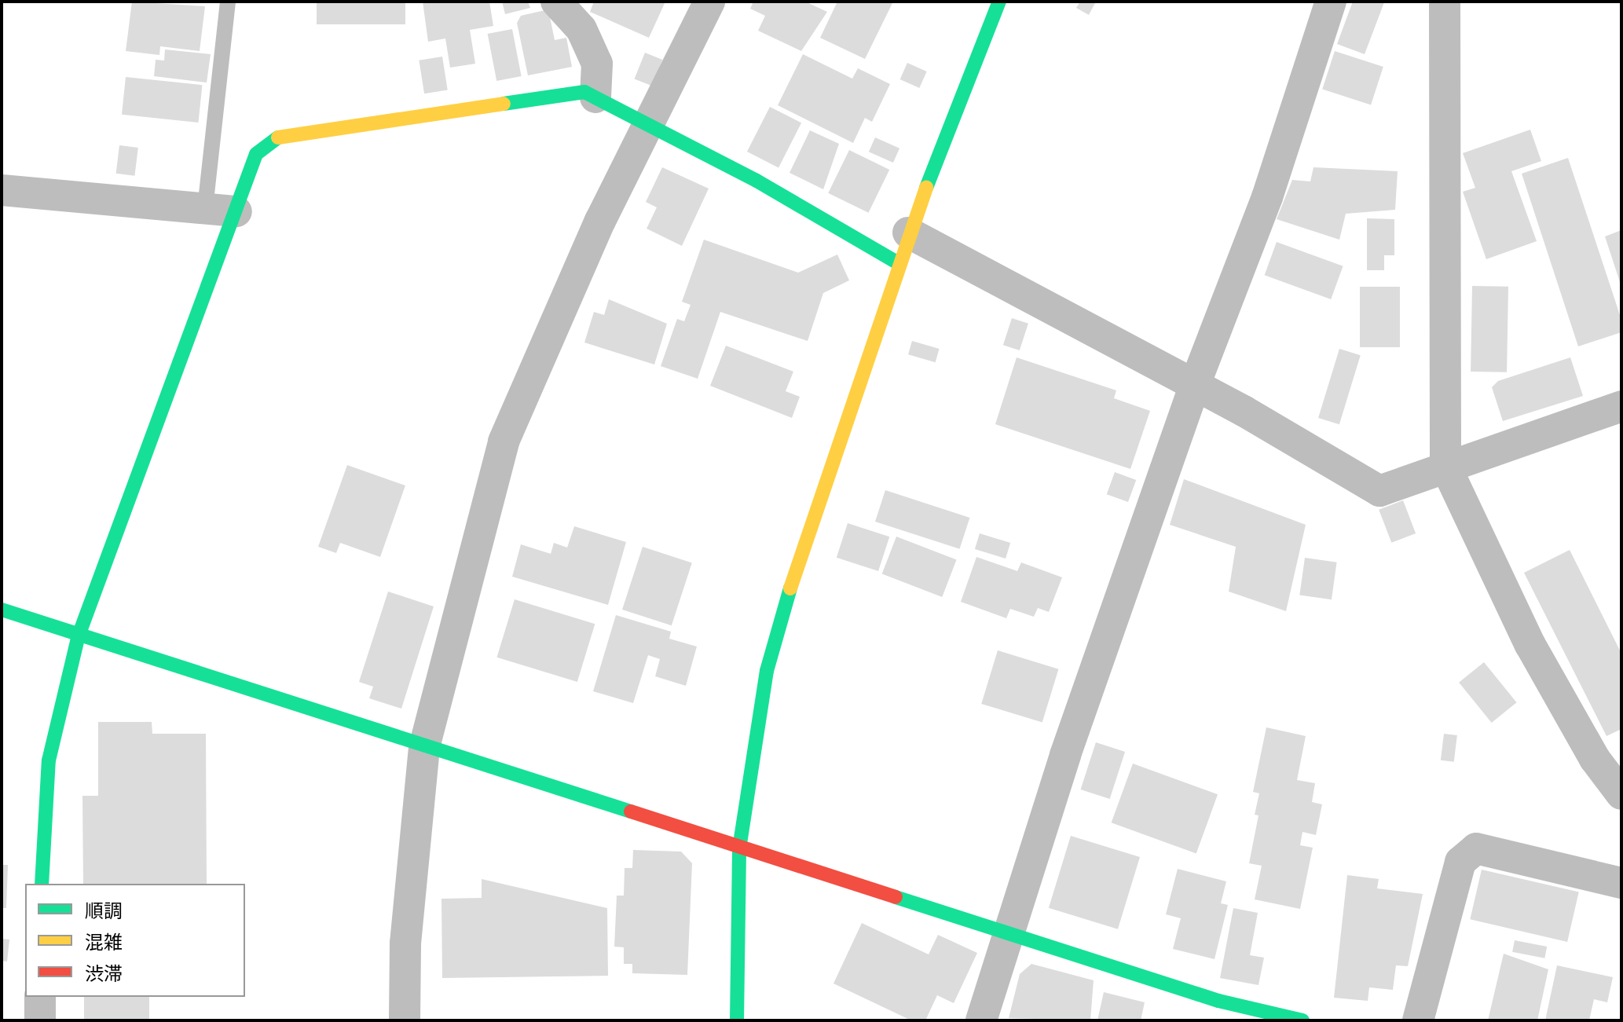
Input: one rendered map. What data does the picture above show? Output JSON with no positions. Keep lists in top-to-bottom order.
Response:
{
  "legend": ["順調", "混雑", "渋滞"]
}
